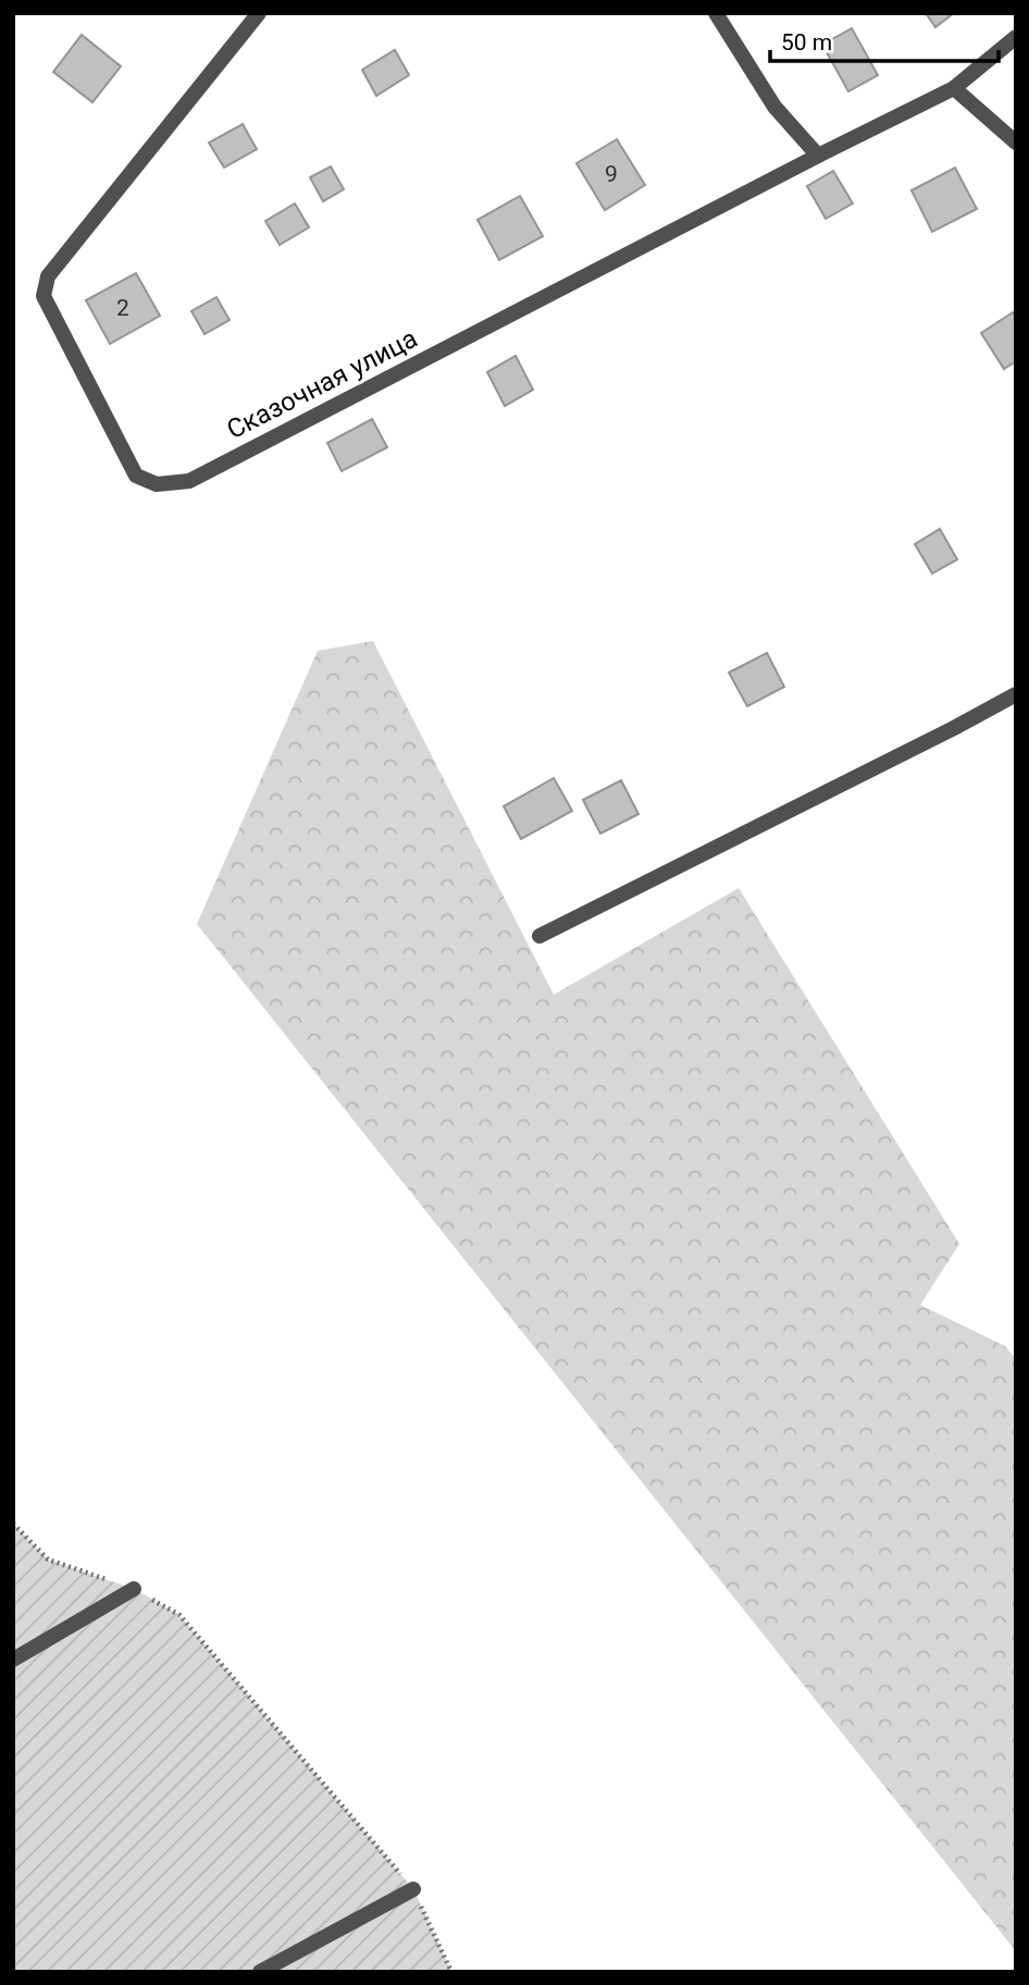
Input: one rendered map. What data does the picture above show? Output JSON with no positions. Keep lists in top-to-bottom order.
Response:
{
  "streets": {
    "street": ["Сказочная улица"]
  },
  "house_numbers": ["9", "2"],
  "scale_bar": "50 m"
}
